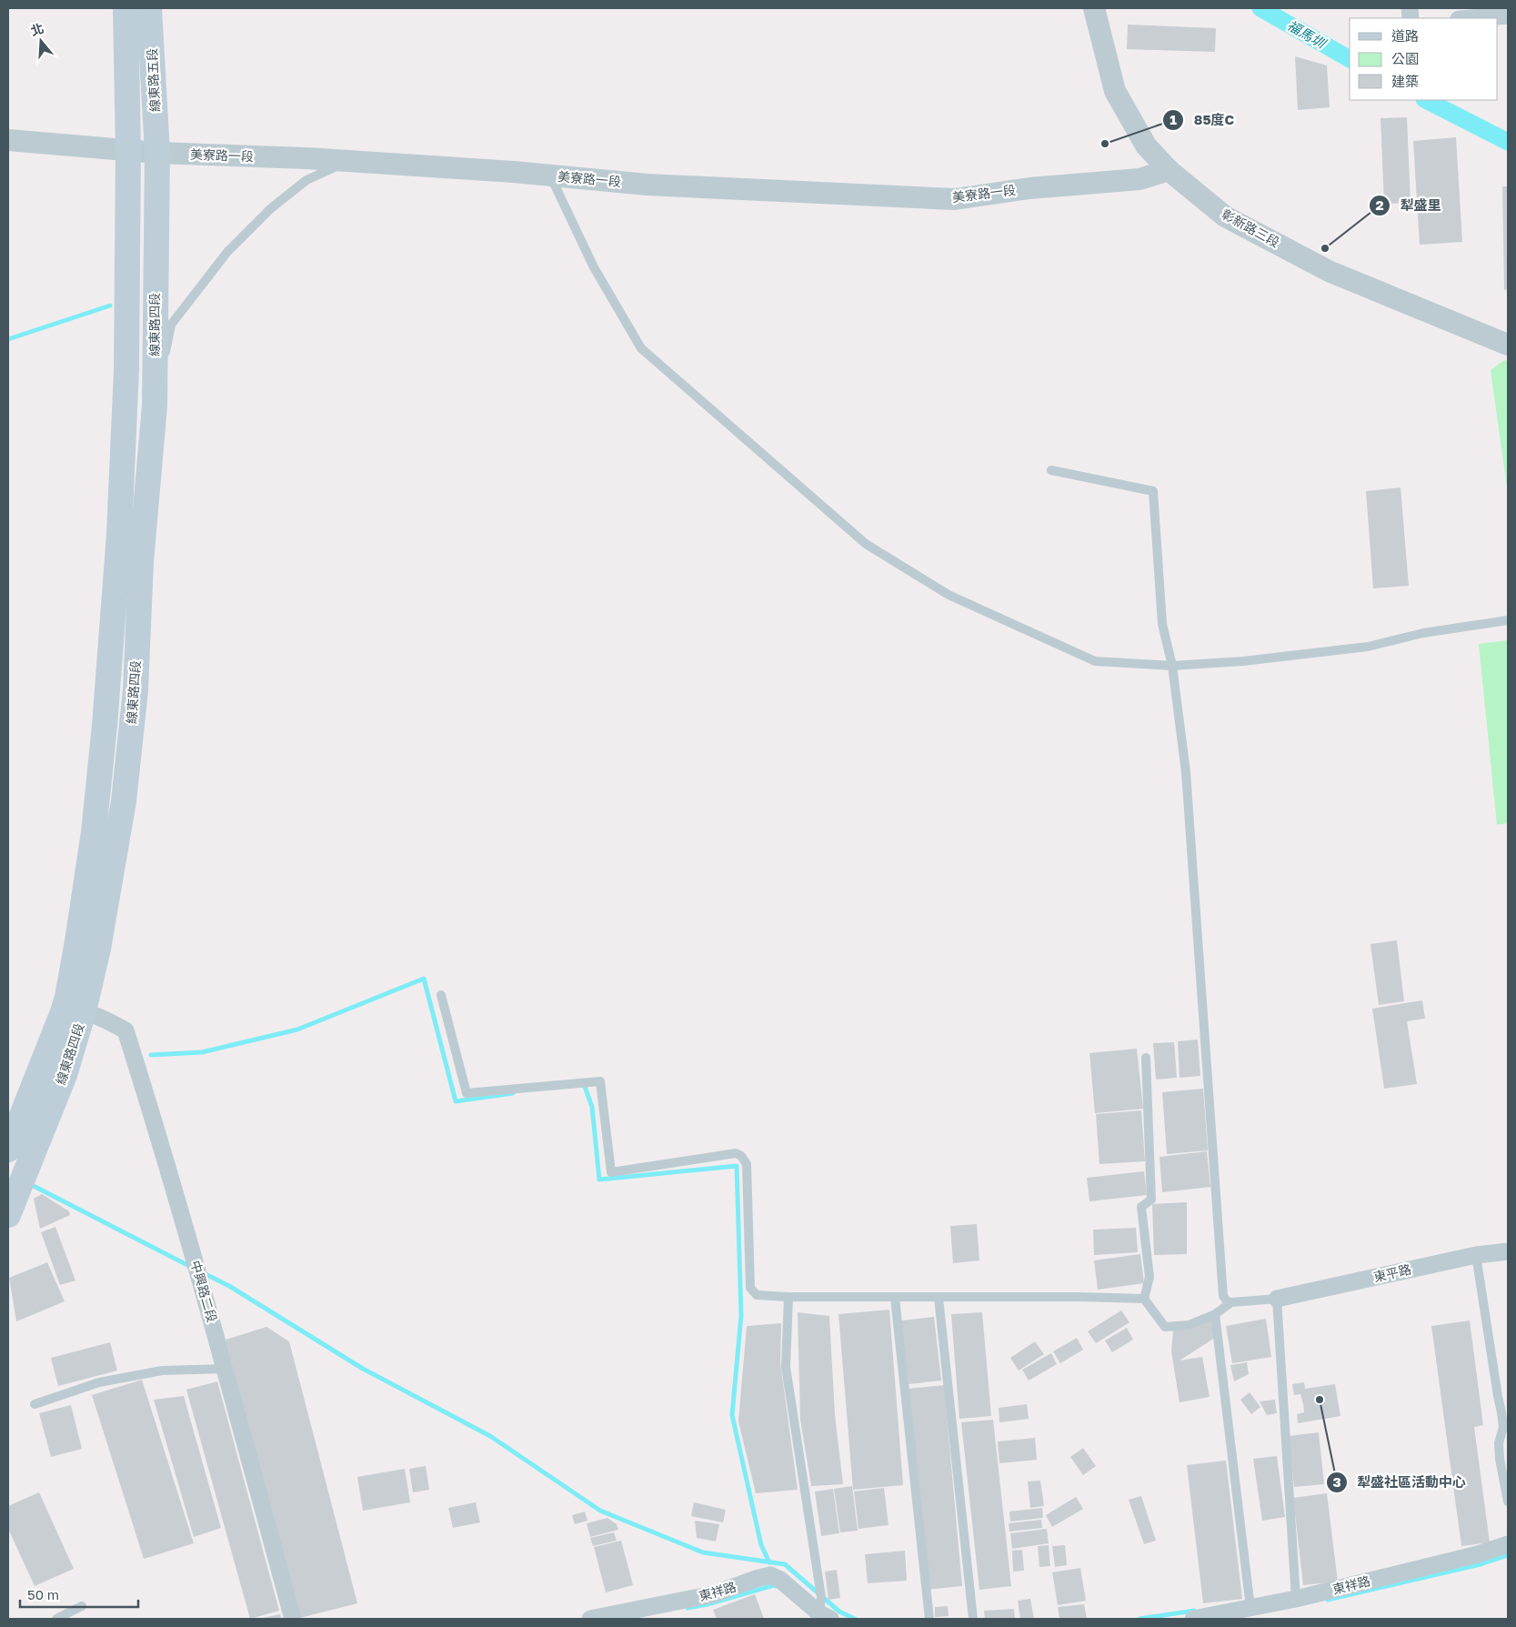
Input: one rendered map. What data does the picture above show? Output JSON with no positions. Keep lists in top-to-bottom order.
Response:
{
  "streets": {
    "main road": ["線東路五段", "線東路四段"],
    "street": [
      "美寮路一段",
      "彰新路三段",
      "東平路",
      "中興路二段",
      "東祥路"
    ]
  },
  "crossings": [
    ["線東路五段", "美寮路一段"],
    ["線東路五段", "線東路四段"],
    ["美寮路一段", "彰新路三段"],
    ["美寮路一段", "線東路四段"],
    ["線東路四段", "中興路二段"]
  ],
  "water": ["福馬圳"],
  "places": ["85度C", "犁盛里", "犁盛社區活動中心"],
  "legend": ["道路", "公園", "建築"],
  "scale_bar": "50 m",
  "north": "top"
}
